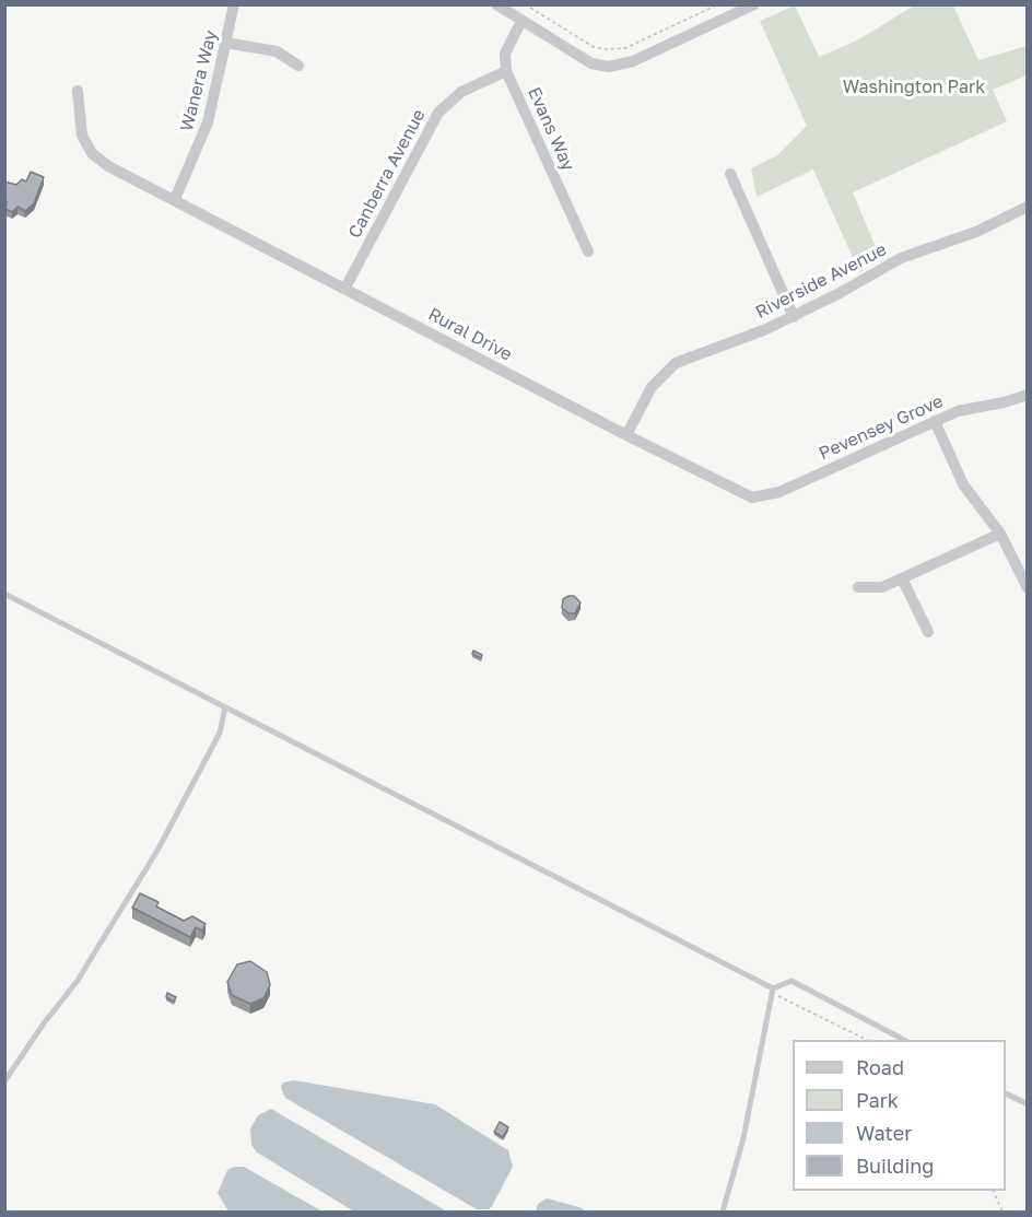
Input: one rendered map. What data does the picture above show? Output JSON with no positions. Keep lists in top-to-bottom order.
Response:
{
  "streets": {
    "street": [
      "Wanera Way",
      "Evans Way",
      "Canberra Avenue",
      "Riverside Avenue",
      "Rural Drive",
      "Pevensey Grove"
    ]
  },
  "crossings": [
    ["Wanera Way", "Rural Drive"],
    ["Evans Way", "Canberra Avenue"],
    ["Canberra Avenue", "Rural Drive"],
    ["Riverside Avenue", "Rural Drive"],
    ["Rural Drive", "Pevensey Grove"]
  ],
  "parks": ["Washington Park"],
  "legend": [
    "Road",
    "Park",
    "Water",
    "Building"
  ]
}
